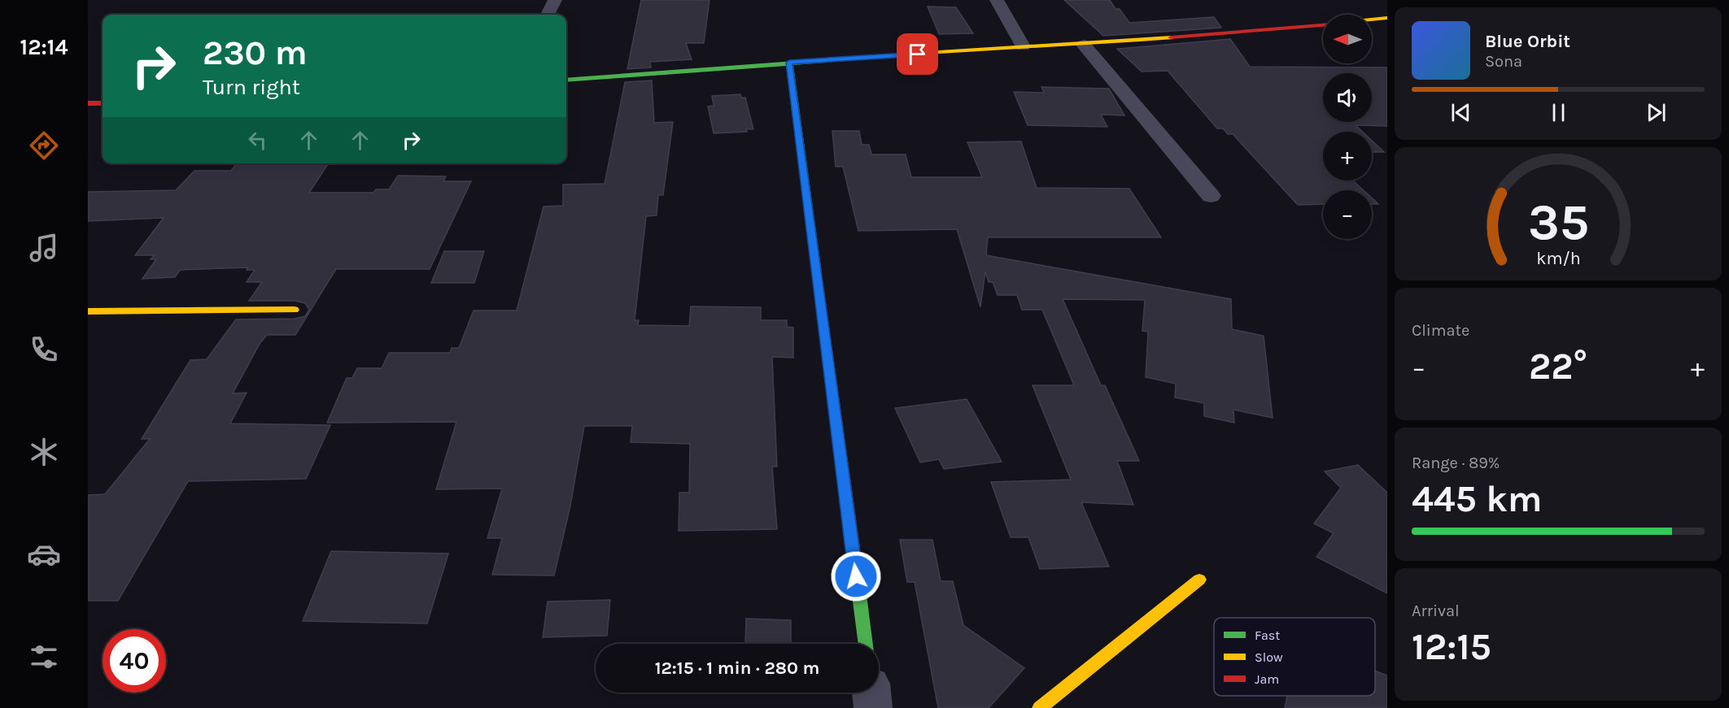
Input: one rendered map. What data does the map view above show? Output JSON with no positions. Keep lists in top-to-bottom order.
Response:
{
  "legend": ["Fast", "Slow", "Jam"],
  "north": "left",
  "page": {
    "tabs": "12:14",
    "map_buttons": ["+", "−"],
    "turn": ["230 m", "Turn right"],
    "song": ["Blue Orbit", "Sona"],
    "tile": [
      "Climate",
      ["Range · 89%", "445 km"],
      ["Arrival", "12:15"]
    ],
    "heat": ["−", "22°", "+"],
    "limit": "40",
    "trip": "12:15 · 1 min · 280 m",
    "gauge": ["35", "km/h"]
  }
}
